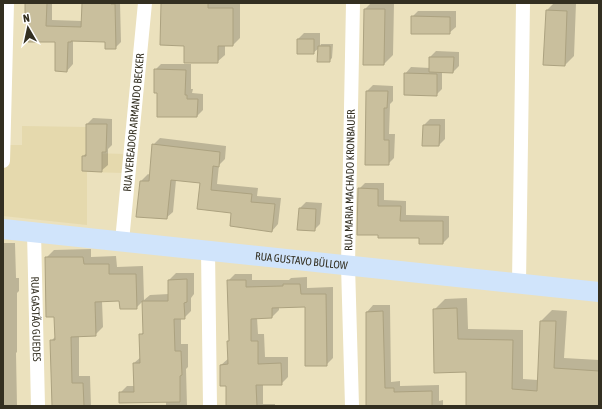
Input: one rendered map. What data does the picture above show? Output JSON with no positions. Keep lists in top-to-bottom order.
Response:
{
  "streets": {
    "main road": ["RUA GUSTAVO BÜLLOW"],
    "street": ["RUA VEREADOR ARMANDO BECKER", "RUA MARIA MACHADO KRONBAUER", "RUA GASTÃO GUEDES"]
  },
  "crossings": [
    ["RUA VEREADOR ARMANDO BECKER", "RUA GUSTAVO BÜLLOW"],
    ["RUA MARIA MACHADO KRONBAUER", "RUA GUSTAVO BÜLLOW"],
    ["RUA GUSTAVO BÜLLOW", "RUA GASTÃO GUEDES"]
  ],
  "north": "top"
}
